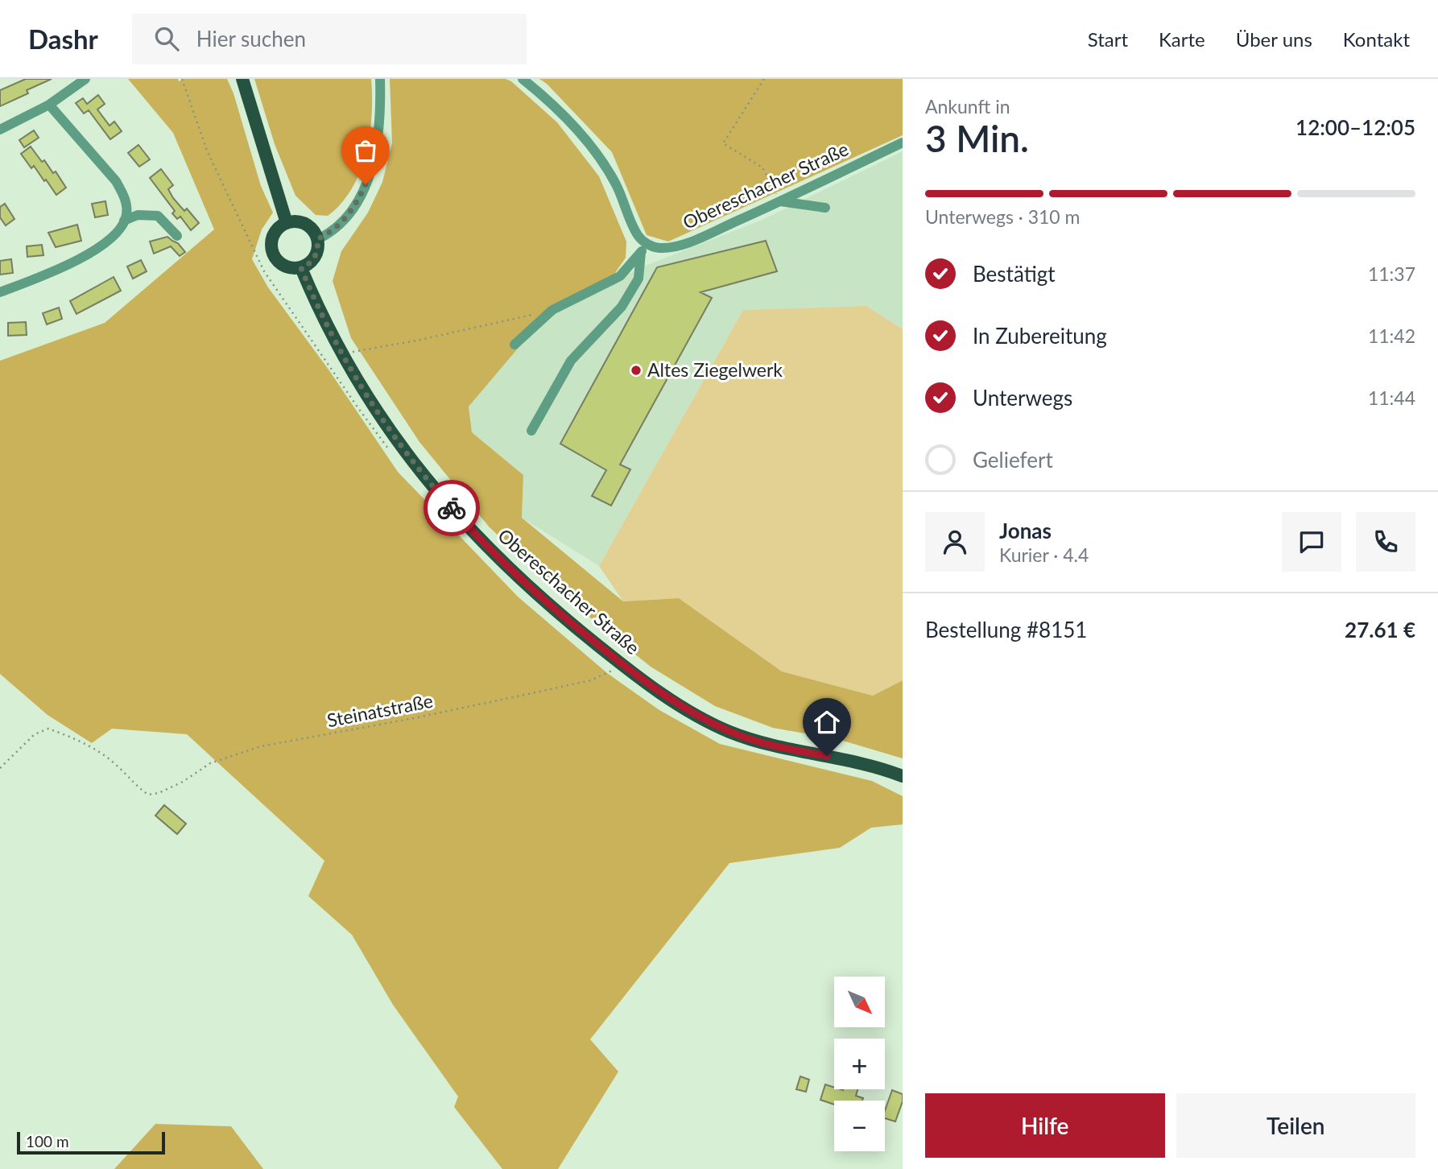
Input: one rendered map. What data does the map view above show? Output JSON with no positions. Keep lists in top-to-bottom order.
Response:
{
  "streets": {
    "main road": ["Obereschacher Straße"],
    "path": ["Steinatstraße"]
  },
  "crossings": [
    ["Obereschacher Straße", "Steinatstraße"]
  ],
  "places": ["Altes Ziegelwerk"],
  "scale_bar": "100 m",
  "north": "bottom right",
  "page": {
    "header": "Dashr",
    "search": "Hier suchen",
    "nav": [
      "Start",
      "Karte",
      "Über uns",
      "Kontakt"
    ],
    "heading": ["3 Min.", "Ankunft in", "12:00–12:05"],
    "panel": [
      "Jonas",
      "Kurier · 4.4",
      "Bestellung #8151",
      "27.61 €"
    ],
    "bar": "Unterwegs · 310 m",
    "list": [
      ["Bestätigt", "11:37"],
      ["In Zubereitung", "11:42"],
      ["Unterwegs", "11:44"],
      "Geliefert"
    ],
    "map_buttons": ["+", "−"],
    "buttons": ["Hilfe", "Teilen"],
    "scale": "100 m"
  }
}
